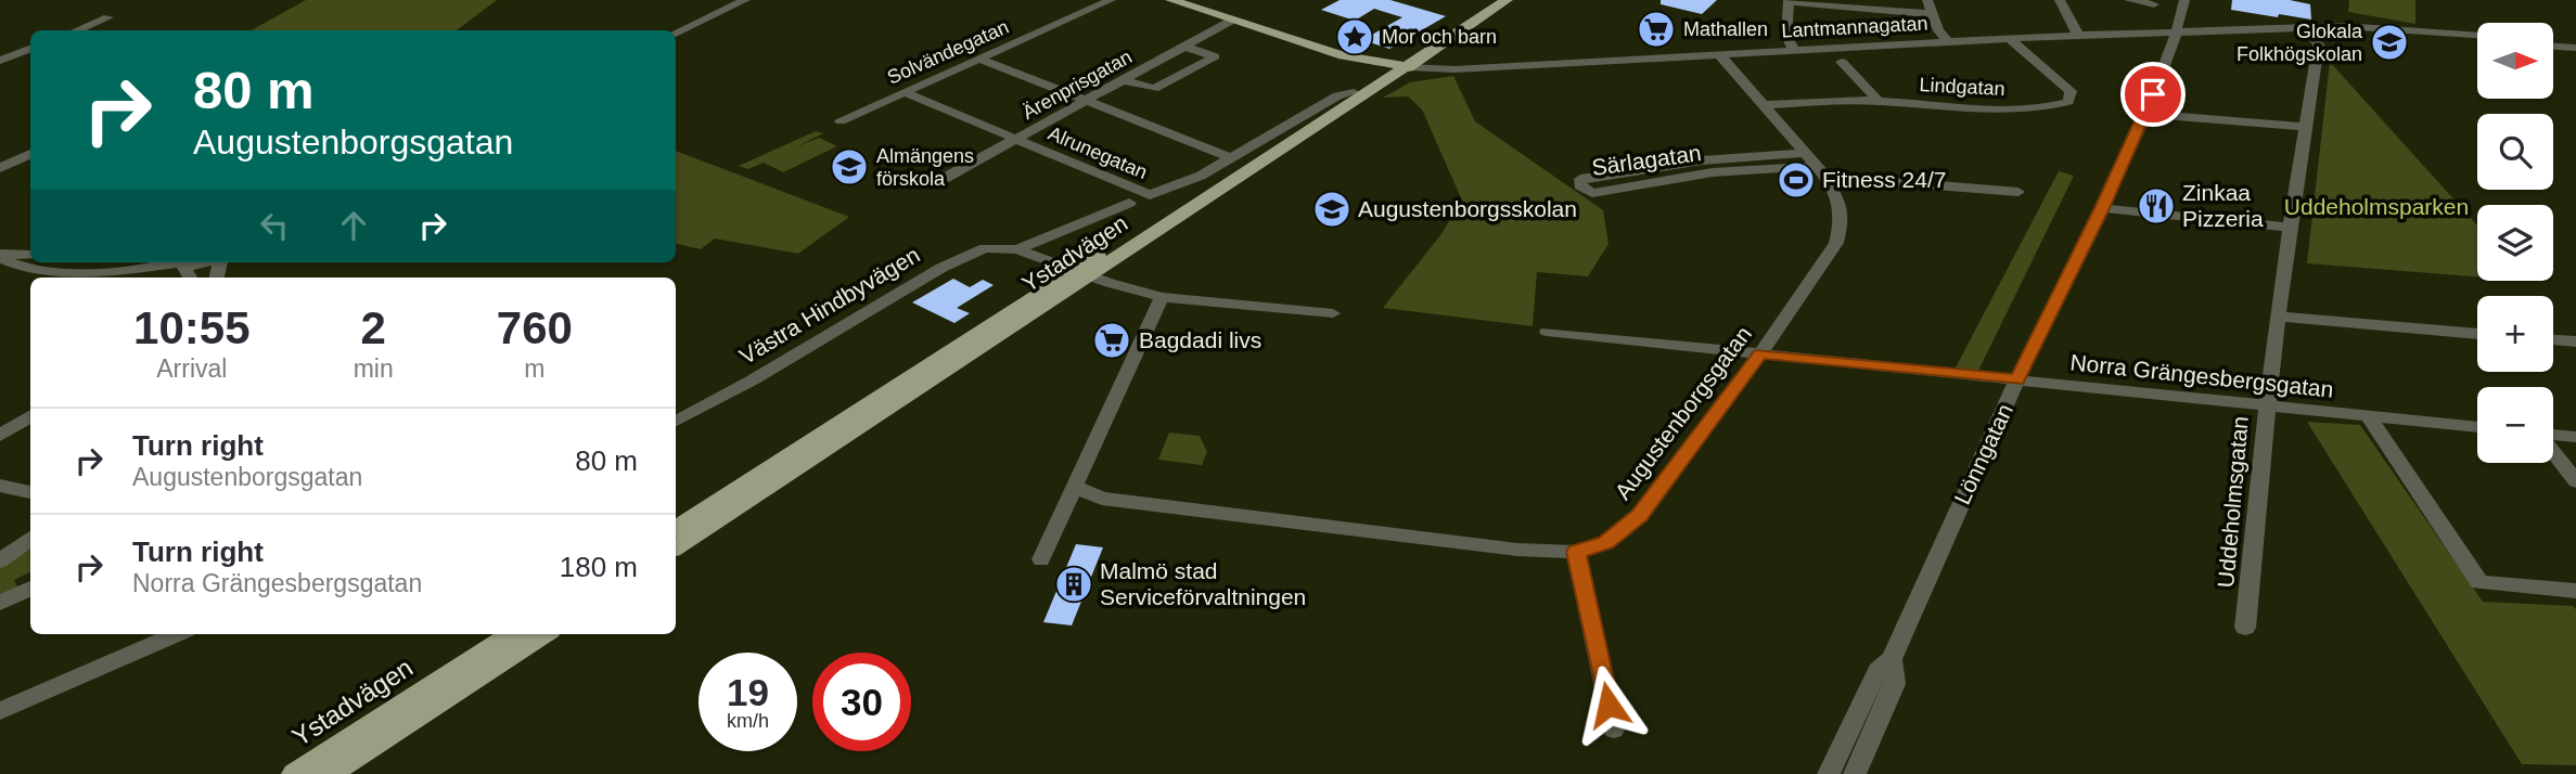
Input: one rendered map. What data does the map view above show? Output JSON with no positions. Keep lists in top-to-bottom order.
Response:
{
  "streets": {
    "main road": ["Ystadvägen"],
    "street": [
      "Lantmannagatan",
      "Solvändegatan",
      "Ärenprisgatan",
      "Lindgatan",
      "Alrunegatan",
      "Särlagatan",
      "Västra Hindbyvägen",
      "Norra Grängesbergsgatan",
      "Augustenborgsgatan",
      "Lönngatan",
      "Uddeholmsgatan"
    ]
  },
  "crossings": [
    ["Lantmannagatan", "Lindgatan"],
    ["Lantmannagatan", "Ystadvägen"],
    ["Lantmannagatan", "Augustenborgsgatan"],
    ["Lantmannagatan", "Lönngatan"],
    ["Lantmannagatan", "Uddeholmsgatan"],
    ["Solvändegatan", "Alrunegatan"],
    ["Ärenprisgatan", "Alrunegatan"],
    ["Lindgatan", "Augustenborgsgatan"],
    ["Alrunegatan", "Ystadvägen"],
    ["Särlagatan", "Augustenborgsgatan"],
    ["Ystadvägen", "Västra Hindbyvägen"],
    ["Norra Grängesbergsgatan", "Augustenborgsgatan"],
    ["Norra Grängesbergsgatan", "Lönngatan"],
    ["Norra Grängesbergsgatan", "Uddeholmsgatan"]
  ],
  "parks": ["Uddeholmsparken"],
  "places": {
    "supermarket": ["Mathallen", "Bagdadi livs"],
    "place": ["Mor och barn"],
    "school or university": ["Glokala Folkhögskolan", "Almängens förskola", "Augustenborgsskolan"],
    "sports": ["Fitness 24/7"],
    "restaurant": ["Zinkaa Pizzeria"],
    "building": ["Malmö stad Serviceförvaltningen"]
  },
  "north": "right",
  "page": {
    "map_buttons": ["+", "−"],
    "turn": ["80 m", "Augustenborgsgatan"],
    "eta": [
      "10:55",
      "Arrival",
      "2",
      "min",
      "760",
      "m"
    ],
    "list": [
      {
        "name": "Turn right",
        "note": "Augustenborgsgatan",
        "value": "80 m"
      },
      {
        "name": "Turn right",
        "note": "Norra Grängesbergsgatan",
        "value": "180 m"
      }
    ],
    "speed": "19 km/h",
    "limit": "30"
  }
}
